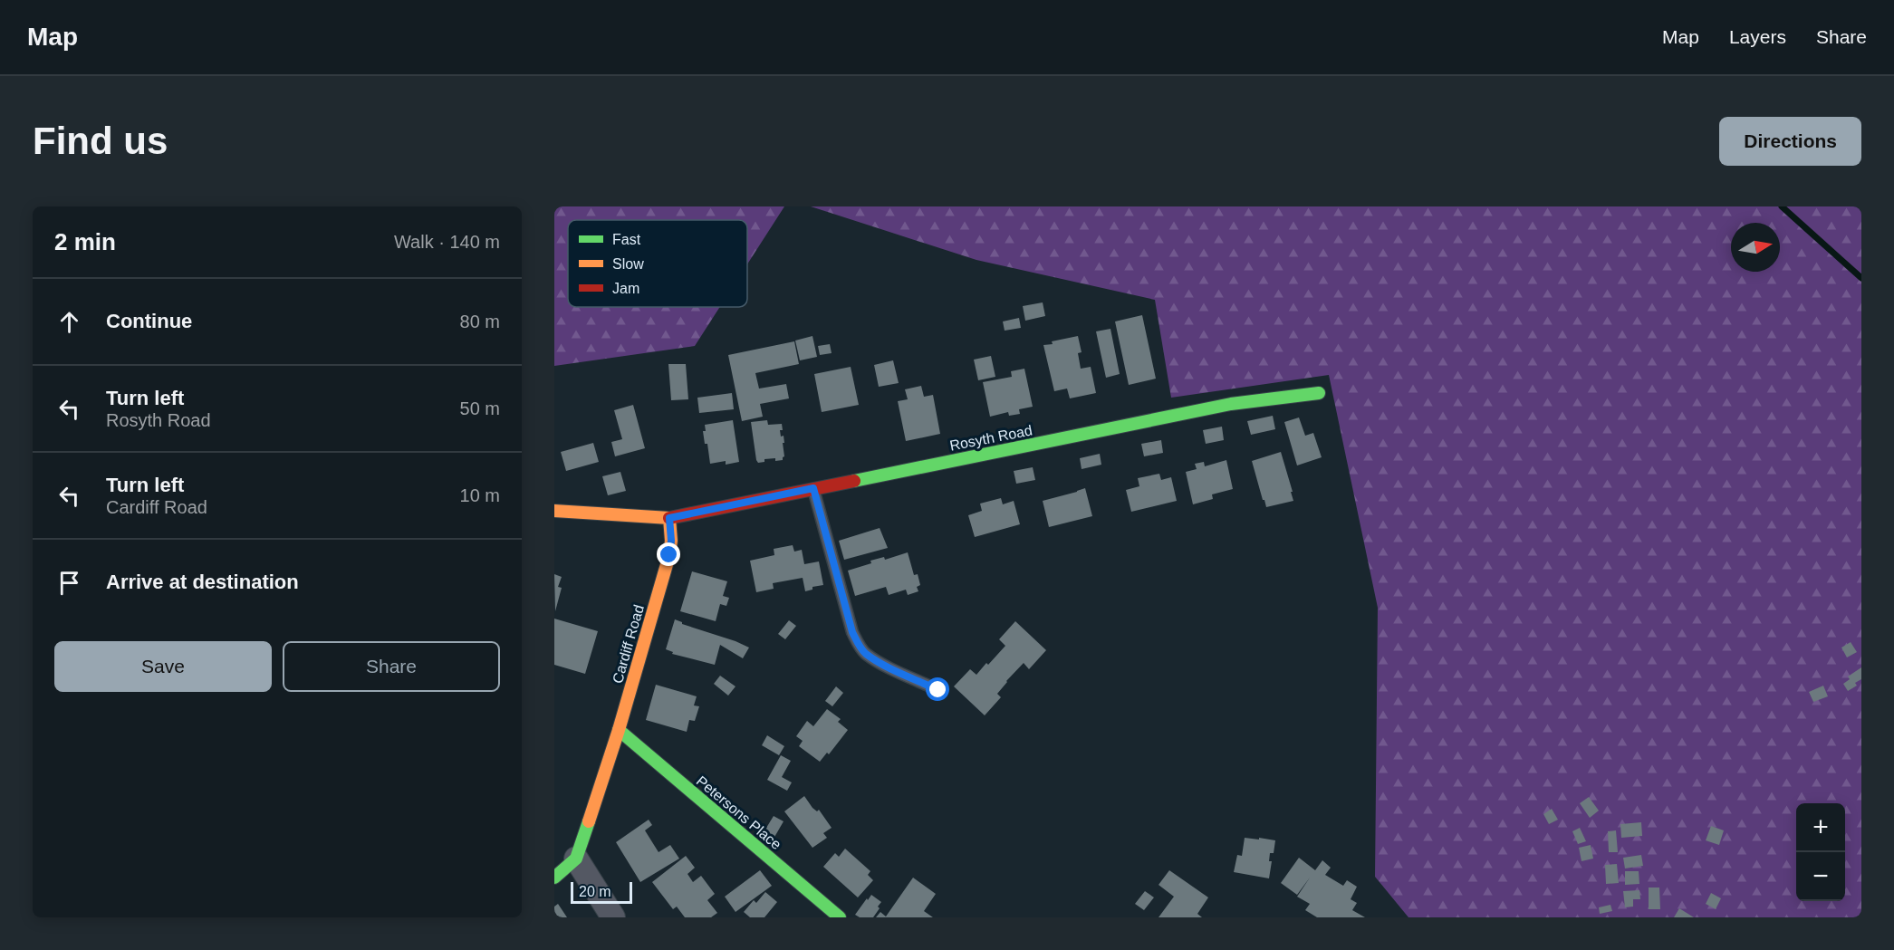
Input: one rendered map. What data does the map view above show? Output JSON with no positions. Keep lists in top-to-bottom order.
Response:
{
  "streets": {
    "street": ["Rosyth Road", "Cardiff Road", "Petersons Place"]
  },
  "crossings": [
    ["Rosyth Road", "Cardiff Road"],
    ["Cardiff Road", "Petersons Place"]
  ],
  "legend": ["Fast", "Slow", "Jam"],
  "scale_bar": "20 m",
  "north": "right",
  "page": {
    "header": "Map",
    "nav": ["Map", "Layers", "Share"],
    "buttons": [
      "Directions",
      ["Save", "Share"]
    ],
    "title": "Find us",
    "heading": ["2 min", "Walk · 140 m"],
    "list": [
      ["Continue", "80 m"],
      ["Turn left", "Rosyth Road", "50 m"],
      ["Turn left", "Cardiff Road", "10 m"],
      "Arrive at destination"
    ],
    "map_buttons": ["+", "−"],
    "scale": "20 m"
  }
}
